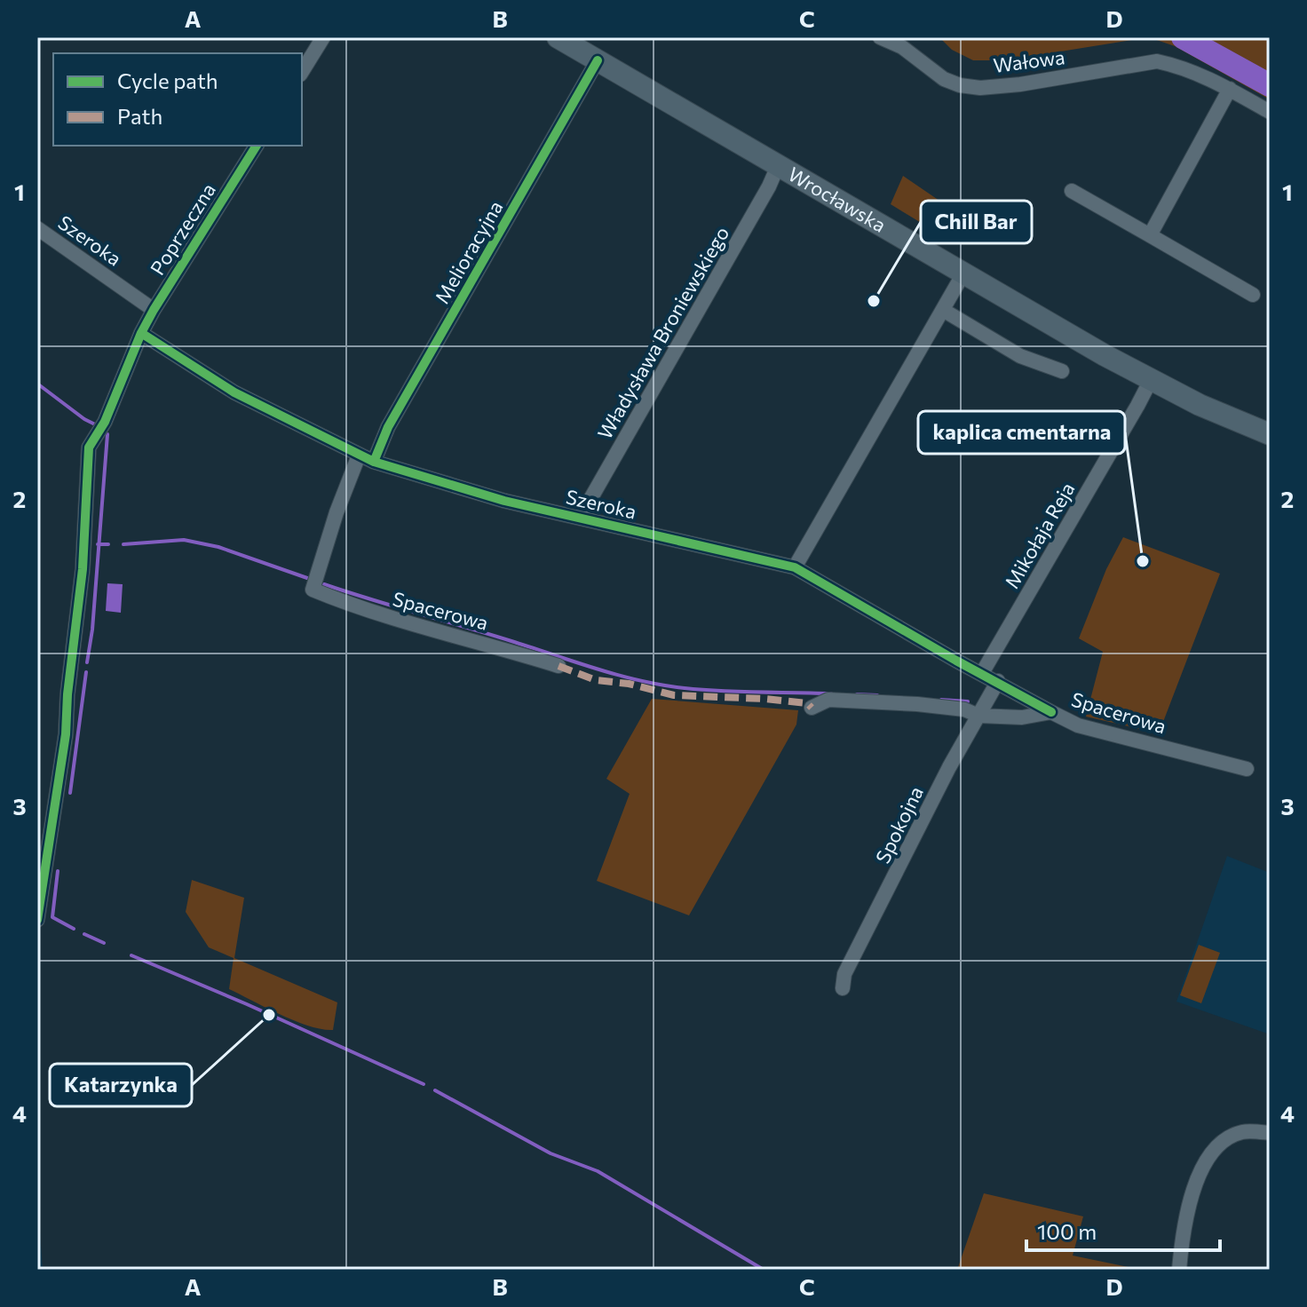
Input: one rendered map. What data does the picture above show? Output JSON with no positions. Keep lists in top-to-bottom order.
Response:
{
  "streets": {
    "main road": ["Wrocławska"],
    "street": [
      "Wałowa",
      "Poprzeczna",
      "Szeroka",
      "Melioracyjna",
      "Władysława Broniewskiego",
      "Mikołaja Reja",
      "Spacerowa",
      "Spokojna"
    ]
  },
  "crossings": [
    ["Wrocławska", "Melioracyjna"],
    ["Wrocławska", "Władysława Broniewskiego"],
    ["Wrocławska", "Mikołaja Reja"],
    ["Poprzeczna", "Szeroka"],
    ["Szeroka", "Melioracyjna"],
    ["Szeroka", "Władysława Broniewskiego"],
    ["Szeroka", "Mikołaja Reja"],
    ["Szeroka", "Spacerowa"],
    ["Szeroka", "Spokojna"],
    ["Spacerowa", "Spokojna"]
  ],
  "places": ["Chill Bar", "kaplica cmentarna", "Katarzynka"],
  "legend": ["Cycle path", "Path"],
  "scale_bar": "100 m",
  "grid": {
    "columns": [
      "A",
      "B",
      "C",
      "D"
    ],
    "rows": [
      "1",
      "2",
      "3",
      "4"
    ]
  }
}
